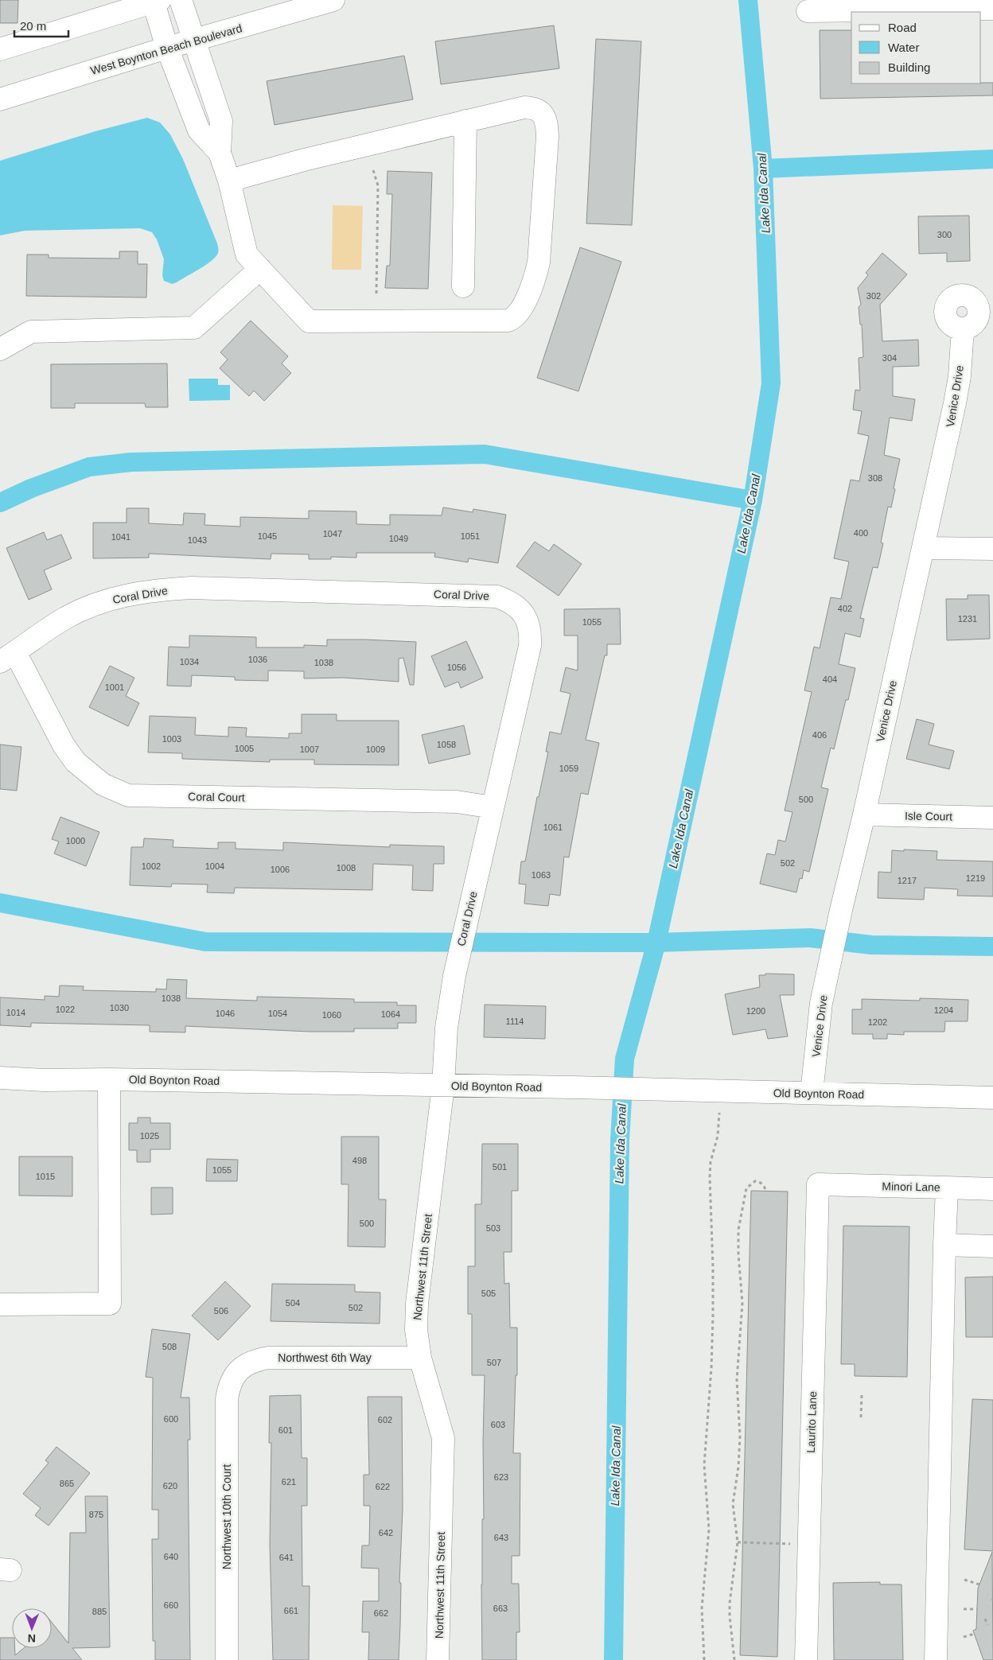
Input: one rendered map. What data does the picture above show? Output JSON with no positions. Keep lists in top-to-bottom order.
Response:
{
  "streets": {
    "street": [
      "West Boynton Beach Boulevard",
      "Venice Drive",
      "Coral Drive",
      "Coral Court",
      "Isle Court",
      "Old Boynton Road",
      "Minori Lane",
      "Northwest 11th Street",
      "Northwest 6th Way",
      "Laurito Lane",
      "Northwest 10th Court"
    ]
  },
  "crossings": [
    ["Venice Drive", "Isle Court"],
    ["Venice Drive", "Old Boynton Road"],
    ["Coral Drive", "Coral Court"],
    ["Coral Drive", "Old Boynton Road"],
    ["Coral Drive", "Northwest 11th Street"],
    ["Old Boynton Road", "Northwest 11th Street"],
    ["Minori Lane", "Laurito Lane"],
    ["Northwest 11th Street", "Northwest 6th Way"],
    ["Northwest 6th Way", "Northwest 10th Court"]
  ],
  "water": ["Lake Ida Canal"],
  "house_numbers": [
    "300",
    "302",
    "304",
    "308",
    "400",
    "1047",
    "1045",
    "1051",
    "1041",
    "1049",
    "1043",
    "402",
    "1231",
    "1055",
    "1036",
    "1034",
    "1038",
    "1056",
    "404",
    "1001",
    "406",
    "1003",
    "1058",
    "1005",
    "1007",
    "1009",
    "1059",
    "500",
    "1061",
    "1000",
    "502",
    "1002",
    "1004",
    "1008",
    "1006",
    "1063",
    "1219",
    "1217",
    "1038",
    "1030",
    "1022",
    "1204",
    "1200",
    "1014",
    "1046",
    "1054",
    "1064",
    "1060",
    "1114",
    "1202",
    "1025",
    "498",
    "501",
    "1055",
    "1015",
    "500",
    "503",
    "505",
    "504",
    "502",
    "506",
    "508",
    "507",
    "600",
    "602",
    "603",
    "601",
    "623",
    "621",
    "865",
    "620",
    "622",
    "875",
    "642",
    "643",
    "640",
    "641",
    "660",
    "663",
    "661",
    "885",
    "662"
  ],
  "legend": ["Road", "Water", "Building"],
  "scale_bar": "20 m",
  "north": "bottom"
}
